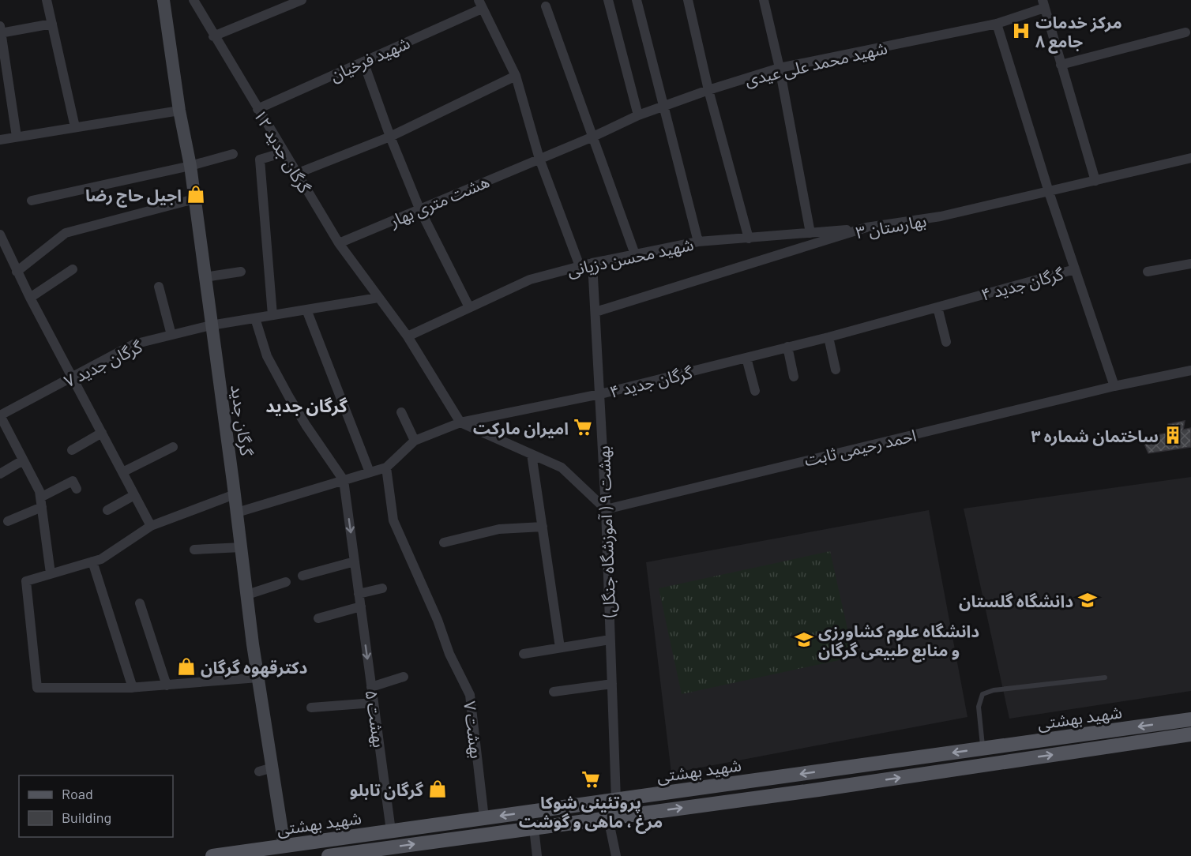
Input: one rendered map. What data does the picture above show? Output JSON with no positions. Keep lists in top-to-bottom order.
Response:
{
  "streets": {
    "main road": ["گرگان جدید", "شهید بهشتی"],
    "street": [
      "شهید فرخیان",
      "شهید محمد علی عیدی",
      "گرگان جدید ۱۲",
      "هشت متری بهار",
      "بهارستان ۳",
      "شهید محسن دزیانی",
      "گرگان جدید ۴",
      "گرگان جدید ۷",
      "احمد رحیمی ثابت",
      "بهشت ۹ ( آموزشگاه جنگل)",
      "بهشت ۵",
      "بهشت ۷"
    ]
  },
  "crossings": [
    ["شهید فرخیان", "گرگان جدید ۱۲"],
    ["شهید محمد علی عیدی", "هشت متری بهار"],
    ["گرگان جدید ۱۲", "هشت متری بهار"],
    ["گرگان جدید ۱۲", "شهید محسن دزیانی"],
    ["گرگان جدید ۱۲", "گرگان جدید ۴"],
    ["گرگان جدید ۱۲", "گرگان جدید ۷"],
    ["بهارستان ۳", "شهید محسن دزیانی"],
    ["بهارستان ۳", "بهشت ۹ ( آموزشگاه جنگل)"],
    ["شهید محسن دزیانی", "بهشت ۹ ( آموزشگاه جنگل)"],
    ["گرگان جدید ۴", "گرگان جدید"],
    ["گرگان جدید ۴", "بهشت ۹ ( آموزشگاه جنگل)"],
    ["گرگان جدید ۴", "بهشت ۵"],
    ["گرگان جدید ۴", "بهشت ۷"],
    ["گرگان جدید ۷", "گرگان جدید"],
    ["گرگان جدید", "شهید بهشتی"],
    ["احمد رحیمی ثابت", "بهشت ۹ ( آموزشگاه جنگل)"],
    ["بهشت ۹ ( آموزشگاه جنگل)", "شهید بهشتی"],
    ["شهید بهشتی", "بهشت ۵"],
    ["شهید بهشتی", "بهشت ۷"]
  ],
  "one_way": ["بهشت ۵"],
  "districts": ["گرگان جدید"],
  "places": {
    "hospital": ["مرکز خدمات جامع ۸"],
    "shop": ["اجیل حاج رضا", "دکترقهوه گرگان", "گرگان تابلو"],
    "supermarket": ["امیران مارکت", "پروتئینی شوکا مرغ‌ ، ماهی و گوشت"],
    "building": ["ساختمان شماره ۳"],
    "school or university": ["دانشگاه گلستان", "دانشگاه علوم کشاورزی و منابع طبیعی گرگان"]
  },
  "legend": ["Road", "Building"]
}
